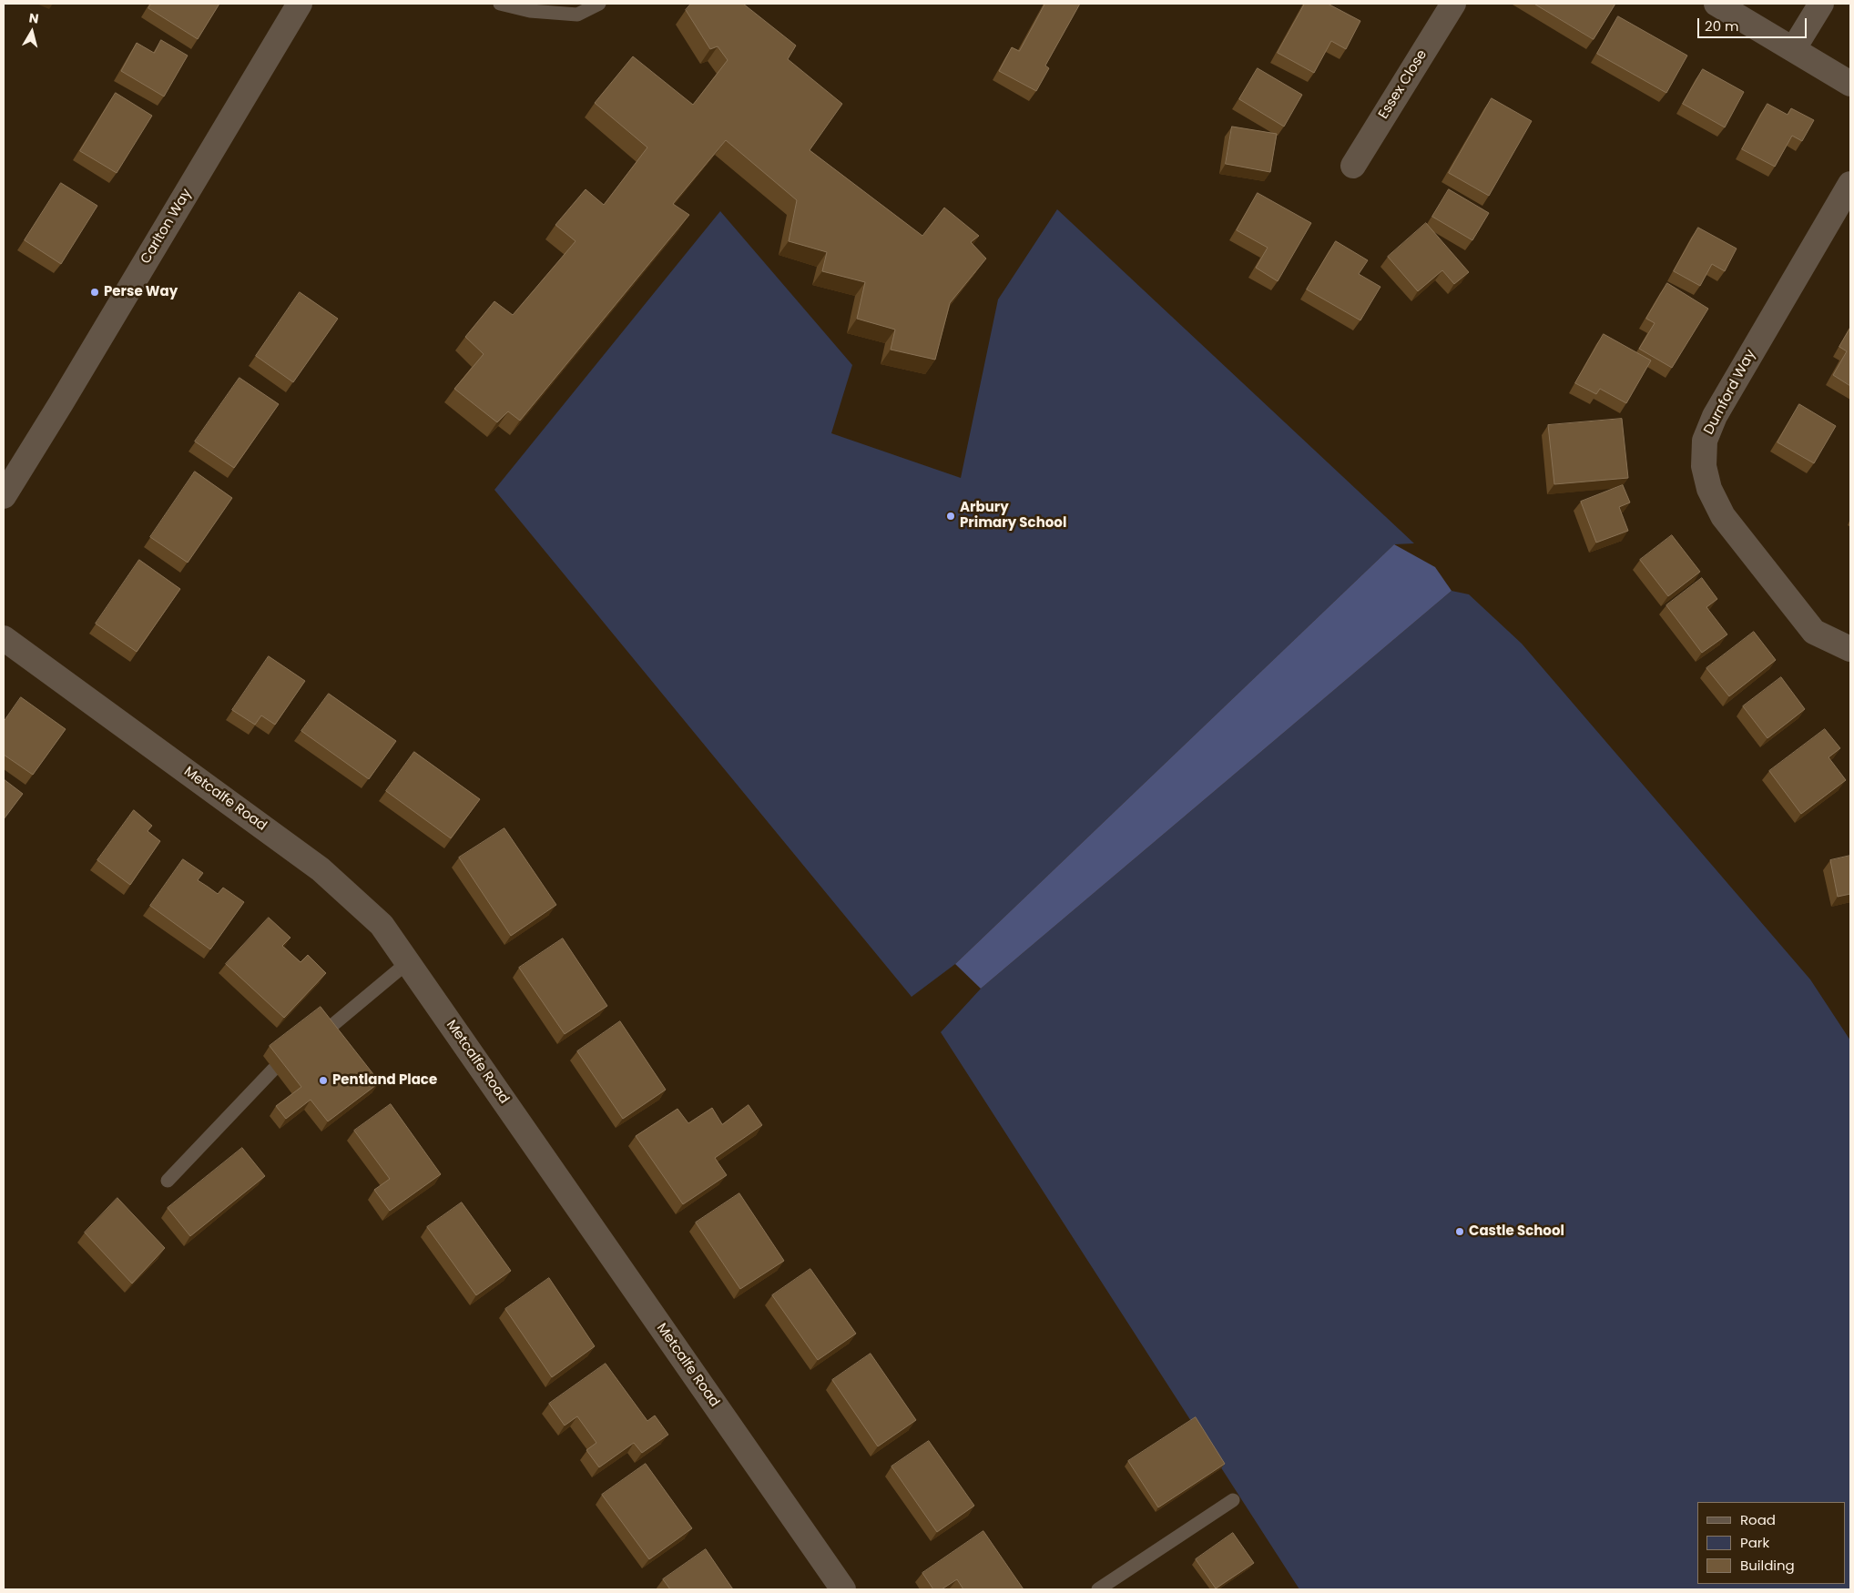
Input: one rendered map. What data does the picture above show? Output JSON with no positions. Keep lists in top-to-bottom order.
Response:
{
  "streets": {
    "street": [
      "Essex Close",
      "Carlton Way",
      "Durnford Way",
      "Metcalfe Road"
    ]
  },
  "places": [
    "Perse Way",
    "Arbury Primary School",
    "Pentland Place",
    "Castle School"
  ],
  "legend": ["Road", "Park", "Building"],
  "scale_bar": "20 m",
  "north": "top"
}
